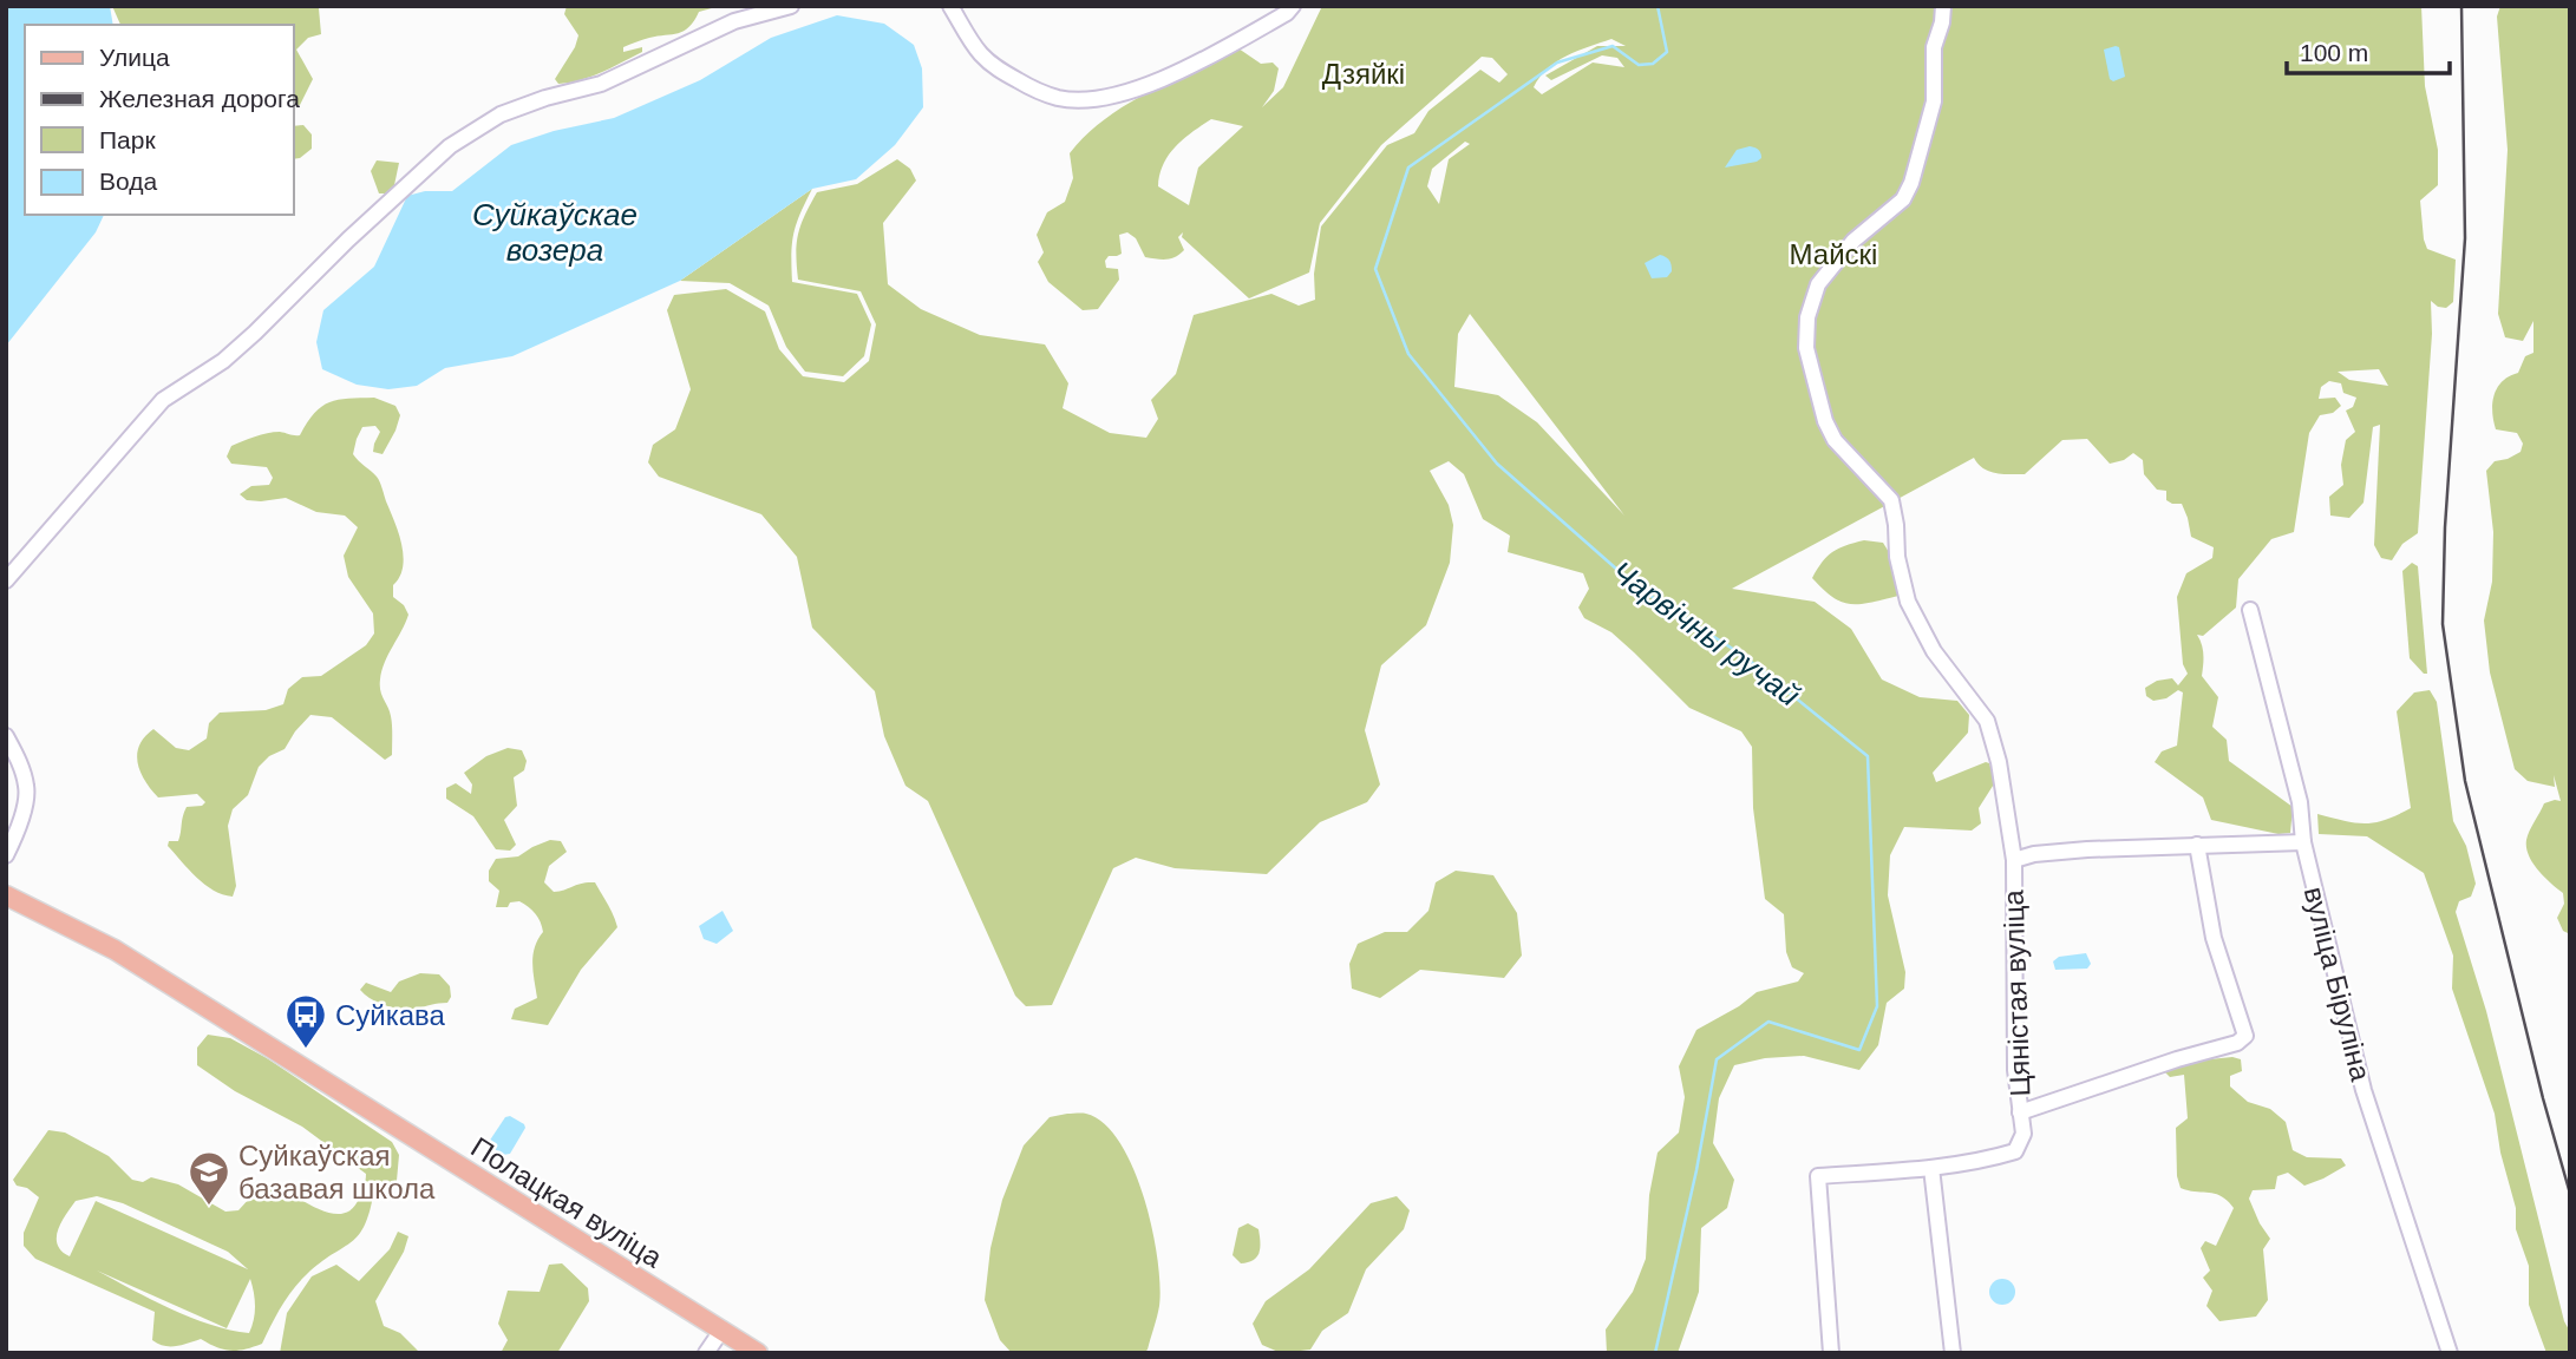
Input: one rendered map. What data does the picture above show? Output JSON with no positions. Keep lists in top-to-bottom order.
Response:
{
  "streets": {
    "main road": ["Полацкая вуліца"],
    "street": ["вуліца Біруліна", "Цяністая вуліца"]
  },
  "crossings": [
    ["вуліца Біруліна", "Цяністая вуліца"]
  ],
  "water": ["Суйкаўскае возера", "Чарвічны ручай"],
  "parks": ["Дзяйкі", "Майскі"],
  "places": {
    "bus stop": ["Суйкава"],
    "school or university": ["Суйкаўская базавая школа"]
  },
  "legend": [
    "Улица",
    "Железная дорога",
    "Парк",
    "Вода"
  ],
  "scale_bar": "100 m"
}
